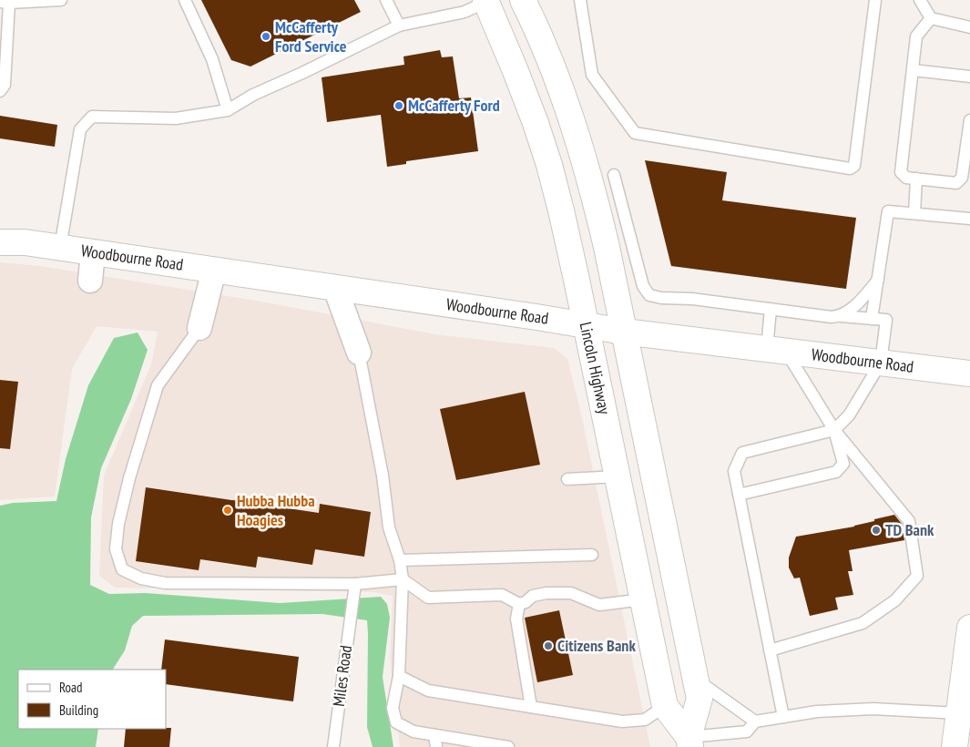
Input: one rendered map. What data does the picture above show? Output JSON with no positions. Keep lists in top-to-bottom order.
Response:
{
  "streets": {
    "main road": ["Woodbourne Road", "Lincoln Highway"],
    "lane": ["Miles Road"]
  },
  "crossings": [
    ["Woodbourne Road", "Lincoln Highway"]
  ],
  "places": [
    "McCafferty Ford Service",
    "McCafferty Ford",
    "Hubba Hubba Hoagies",
    "TD Bank",
    "Citizens Bank"
  ],
  "legend": ["Road", "Building"]
}
